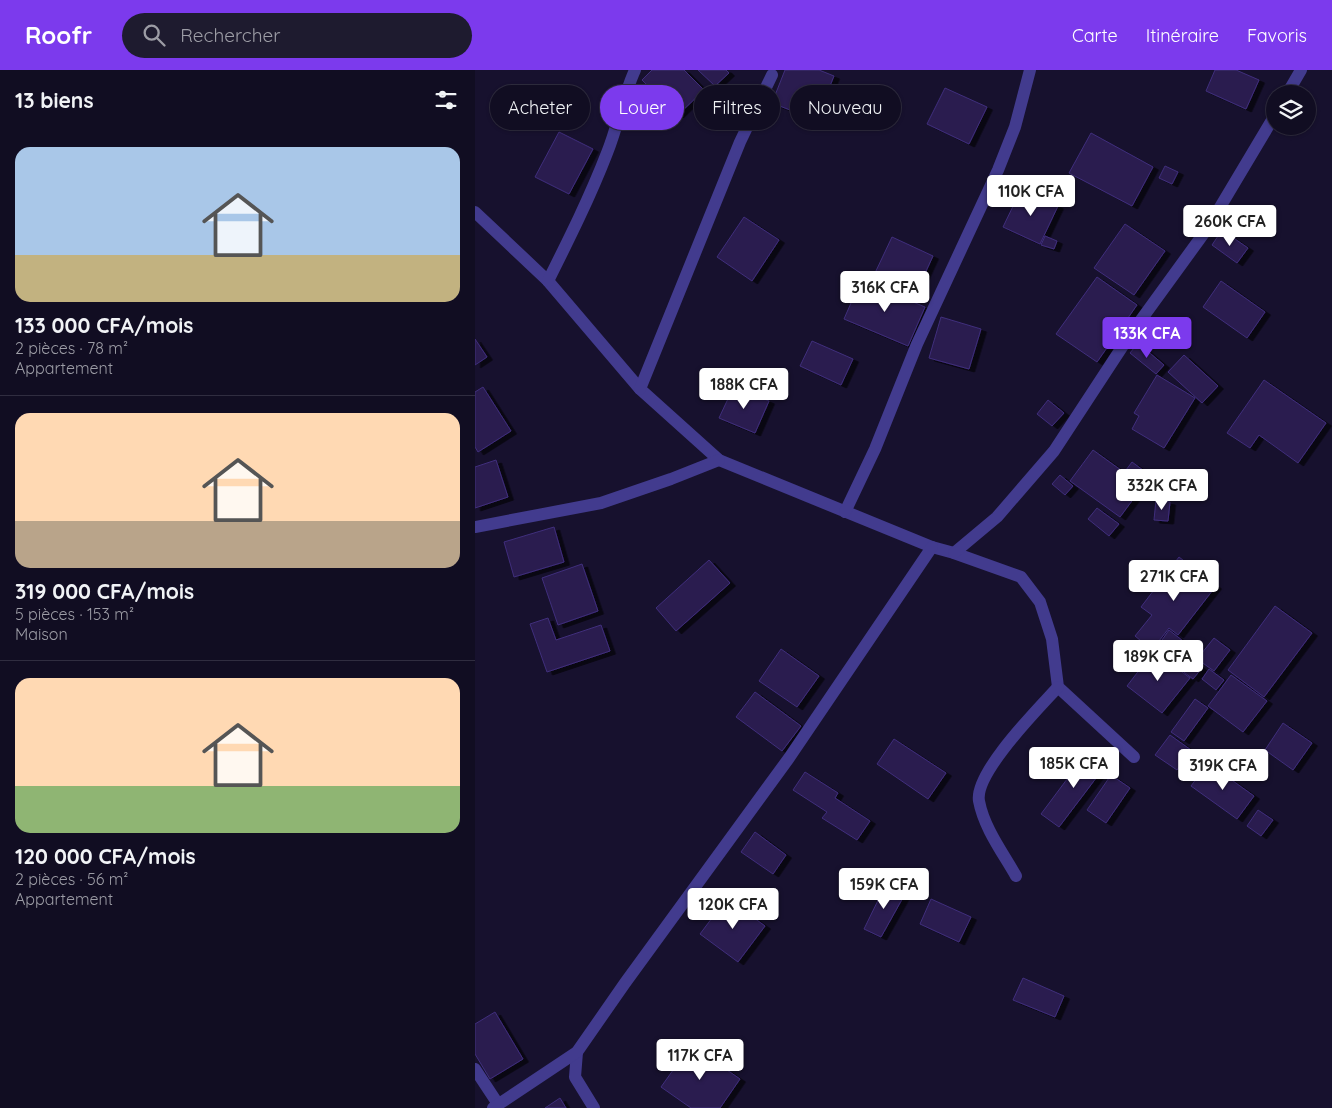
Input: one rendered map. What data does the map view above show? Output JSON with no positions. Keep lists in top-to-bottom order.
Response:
{
  "page": {
    "header": "Roofr",
    "search": "Rechercher",
    "nav": ["Carte", "Itinéraire", "Favoris"],
    "heading": "13 biens",
    "chip": [
      "Acheter",
      "Louer",
      "Filtres",
      "Nouveau"
    ],
    "list": [
      {
        "name": "133 000 CFA/mois",
        "note": "2 pièces · 78 m² · Appartement"
      },
      {
        "name": "319 000 CFA/mois",
        "note": "5 pièces · 153 m² · Maison"
      },
      {
        "name": "120 000 CFA/mois",
        "note": "2 pièces · 56 m² · Appartement"
      }
    ],
    "price": [
      "110K CFA",
      "260K CFA",
      "316K CFA",
      "133K CFA",
      "188K CFA",
      "332K CFA",
      "271K CFA",
      "189K CFA",
      "185K CFA",
      "319K CFA",
      "159K CFA",
      "120K CFA",
      "117K CFA"
    ]
  }
}
